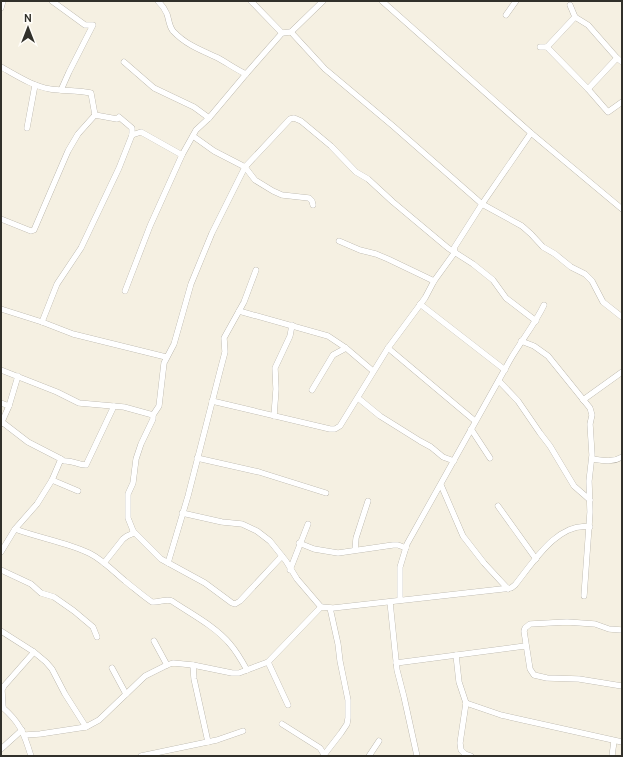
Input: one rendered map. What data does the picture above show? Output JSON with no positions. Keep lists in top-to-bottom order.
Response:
{
  "north": "top"
}
